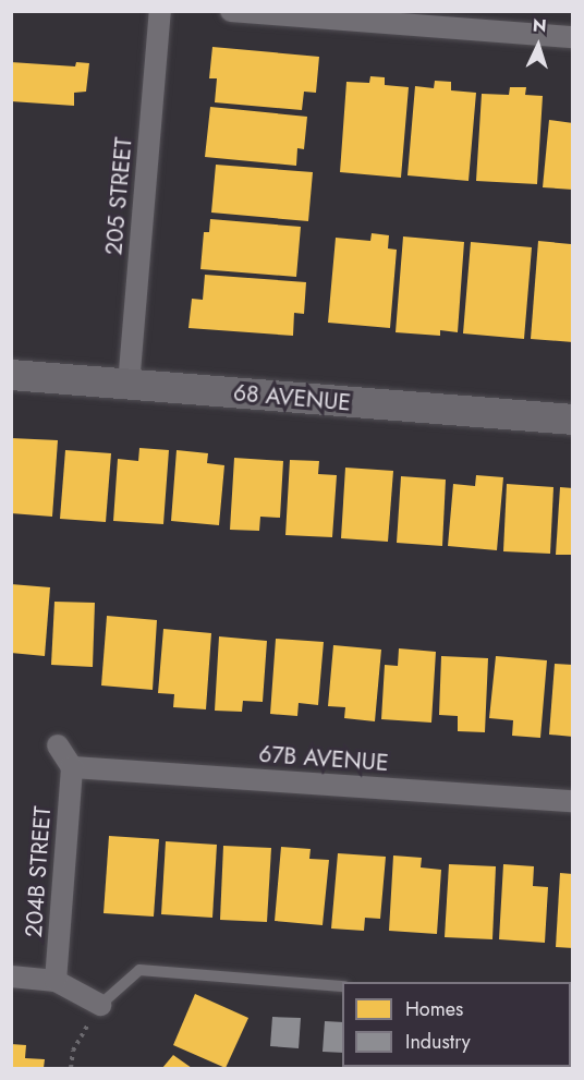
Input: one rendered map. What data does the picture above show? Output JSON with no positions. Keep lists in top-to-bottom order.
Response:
{
  "streets": {
    "street": [
      "205 STREET",
      "68 AVENUE",
      "67B AVENUE",
      "204B STREET"
    ]
  },
  "crossings": [
    ["205 STREET", "68 AVENUE"],
    ["67B AVENUE", "204B STREET"]
  ],
  "legend": ["Homes", "Industry"],
  "north": "top"
}
